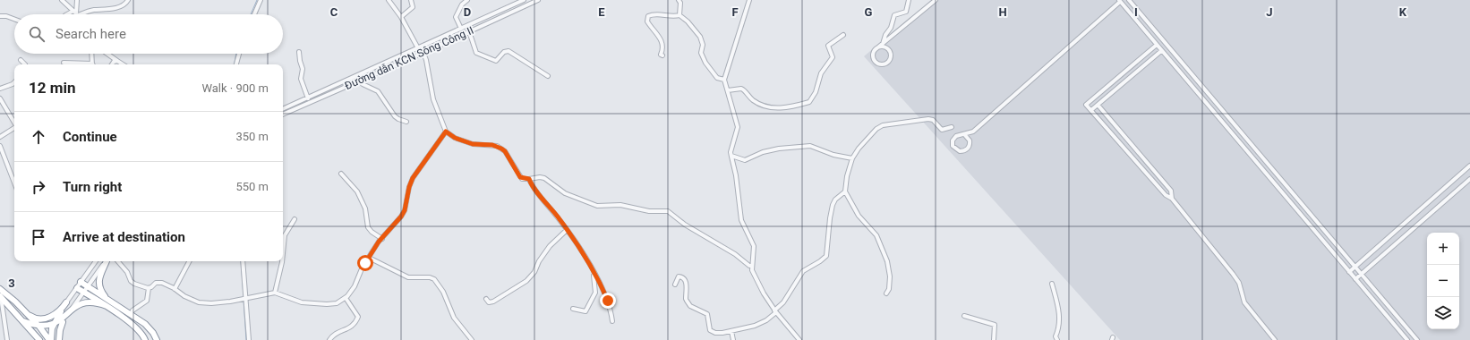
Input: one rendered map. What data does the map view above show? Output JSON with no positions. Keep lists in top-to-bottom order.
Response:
{
  "streets": {
    "street": ["Đường dẫn KCN Sông Công II"]
  },
  "page": {
    "search": "Search here",
    "heading": ["12 min", "Walk · 900 m"],
    "list": [
      ["Continue", "350 m"],
      ["Turn right", "550 m"],
      "Arrive at destination"
    ],
    "map_buttons": ["+", "−"]
  },
  "grid": {
    "columns": [
      "C",
      "D",
      "E",
      "F",
      "G",
      "H",
      "I",
      "J",
      "K"
    ],
    "rows": ["3"]
  }
}
